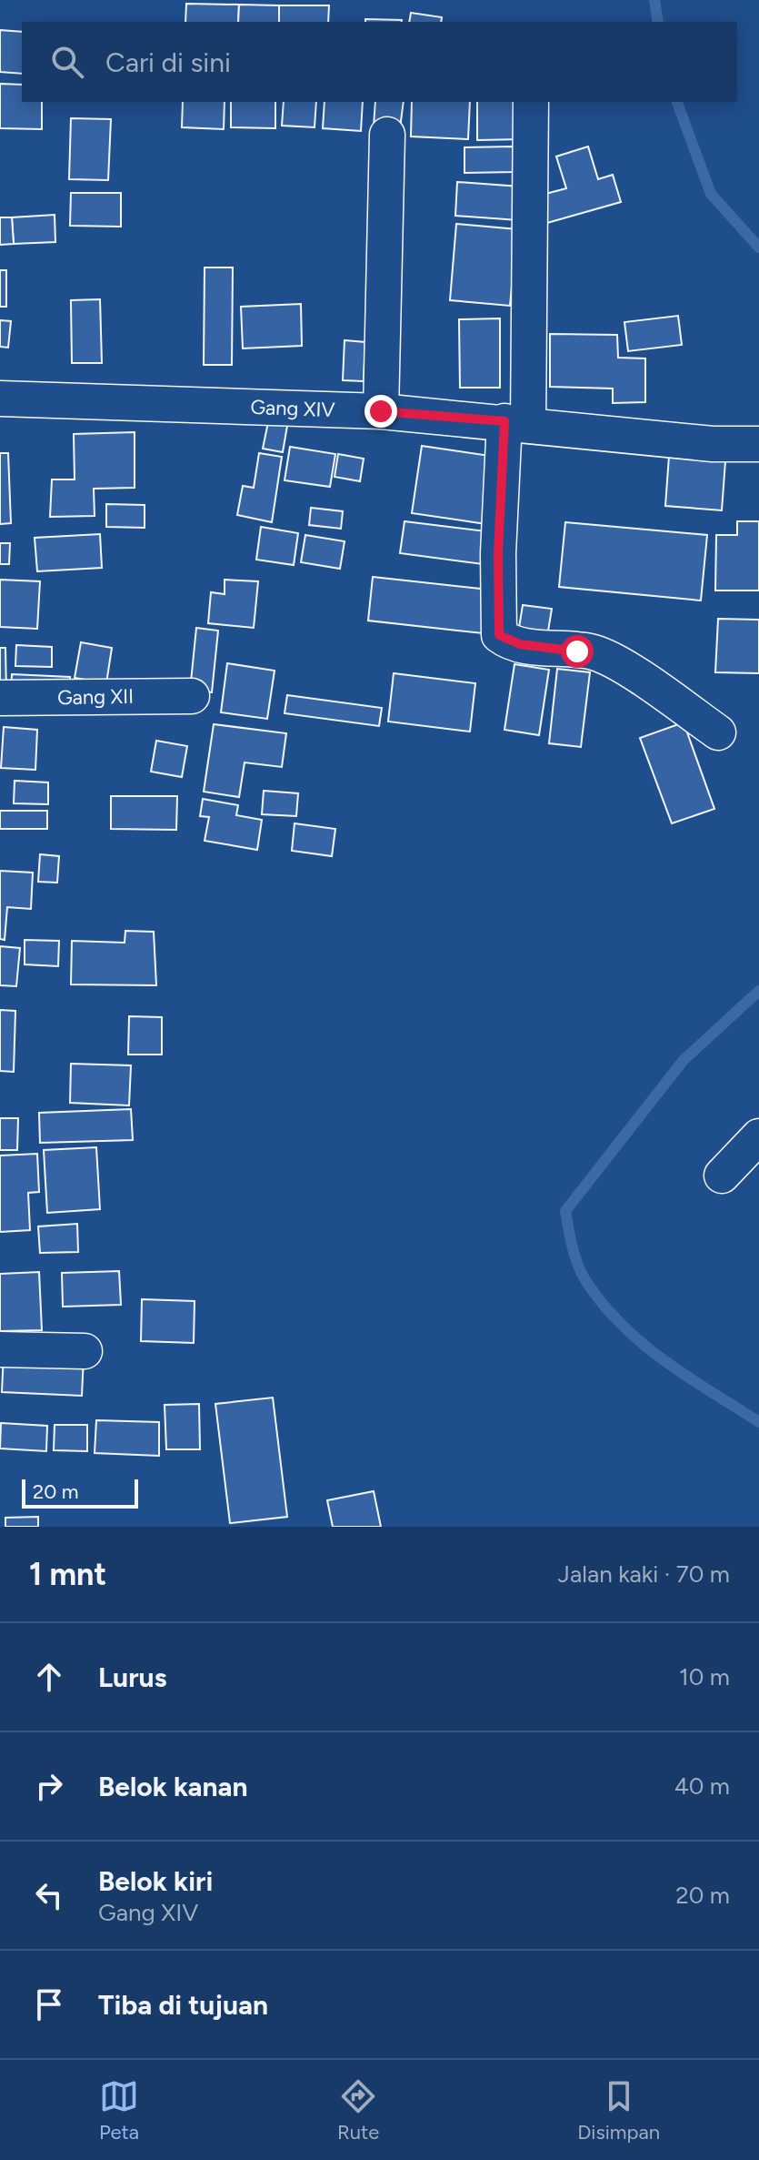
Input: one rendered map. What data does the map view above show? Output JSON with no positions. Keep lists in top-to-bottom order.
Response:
{
  "streets": {
    "street": ["Gang XIV", "Gang XII"]
  },
  "scale_bar": "20 m",
  "page": {
    "search": "Cari di sini",
    "scale": "20 m",
    "heading": ["1 mnt", "Jalan kaki · 70 m"],
    "list": [
      ["Lurus", "10 m"],
      ["Belok kanan", "40 m"],
      ["Belok kiri", "Gang XIV", "20 m"],
      "Tiba di tujuan"
    ],
    "nav": ["Peta", "Rute", "Disimpan"]
  }
}
